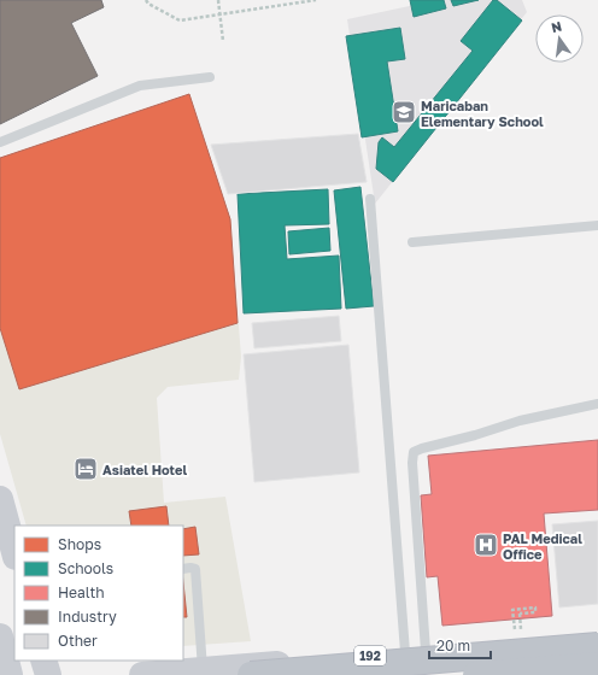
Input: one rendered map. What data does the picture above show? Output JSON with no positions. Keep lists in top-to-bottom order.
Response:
{
  "streets": {
    "main road": ["192"]
  },
  "places": {
    "school or university": ["Maricaban Elementary School"],
    "hotel": ["Asiatel Hotel"],
    "hospital": ["PAL Medical Office"]
  },
  "legend": [
    "Shops",
    "Schools",
    "Health",
    "Industry",
    "Other"
  ],
  "scale_bar": "20 m",
  "north": "top"
}
